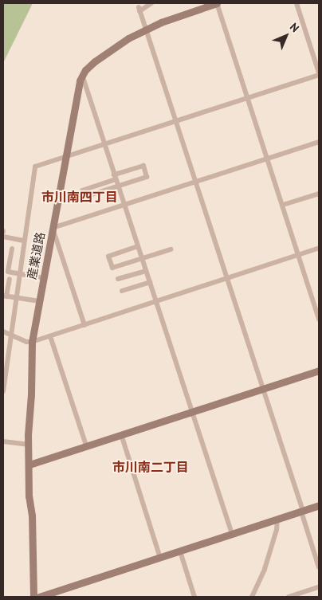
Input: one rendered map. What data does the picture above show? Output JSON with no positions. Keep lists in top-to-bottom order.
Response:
{
  "streets": {
    "main road": ["産業道路"]
  },
  "districts": ["市川南四丁目", "市川南二丁目"],
  "north": "top right"
}
